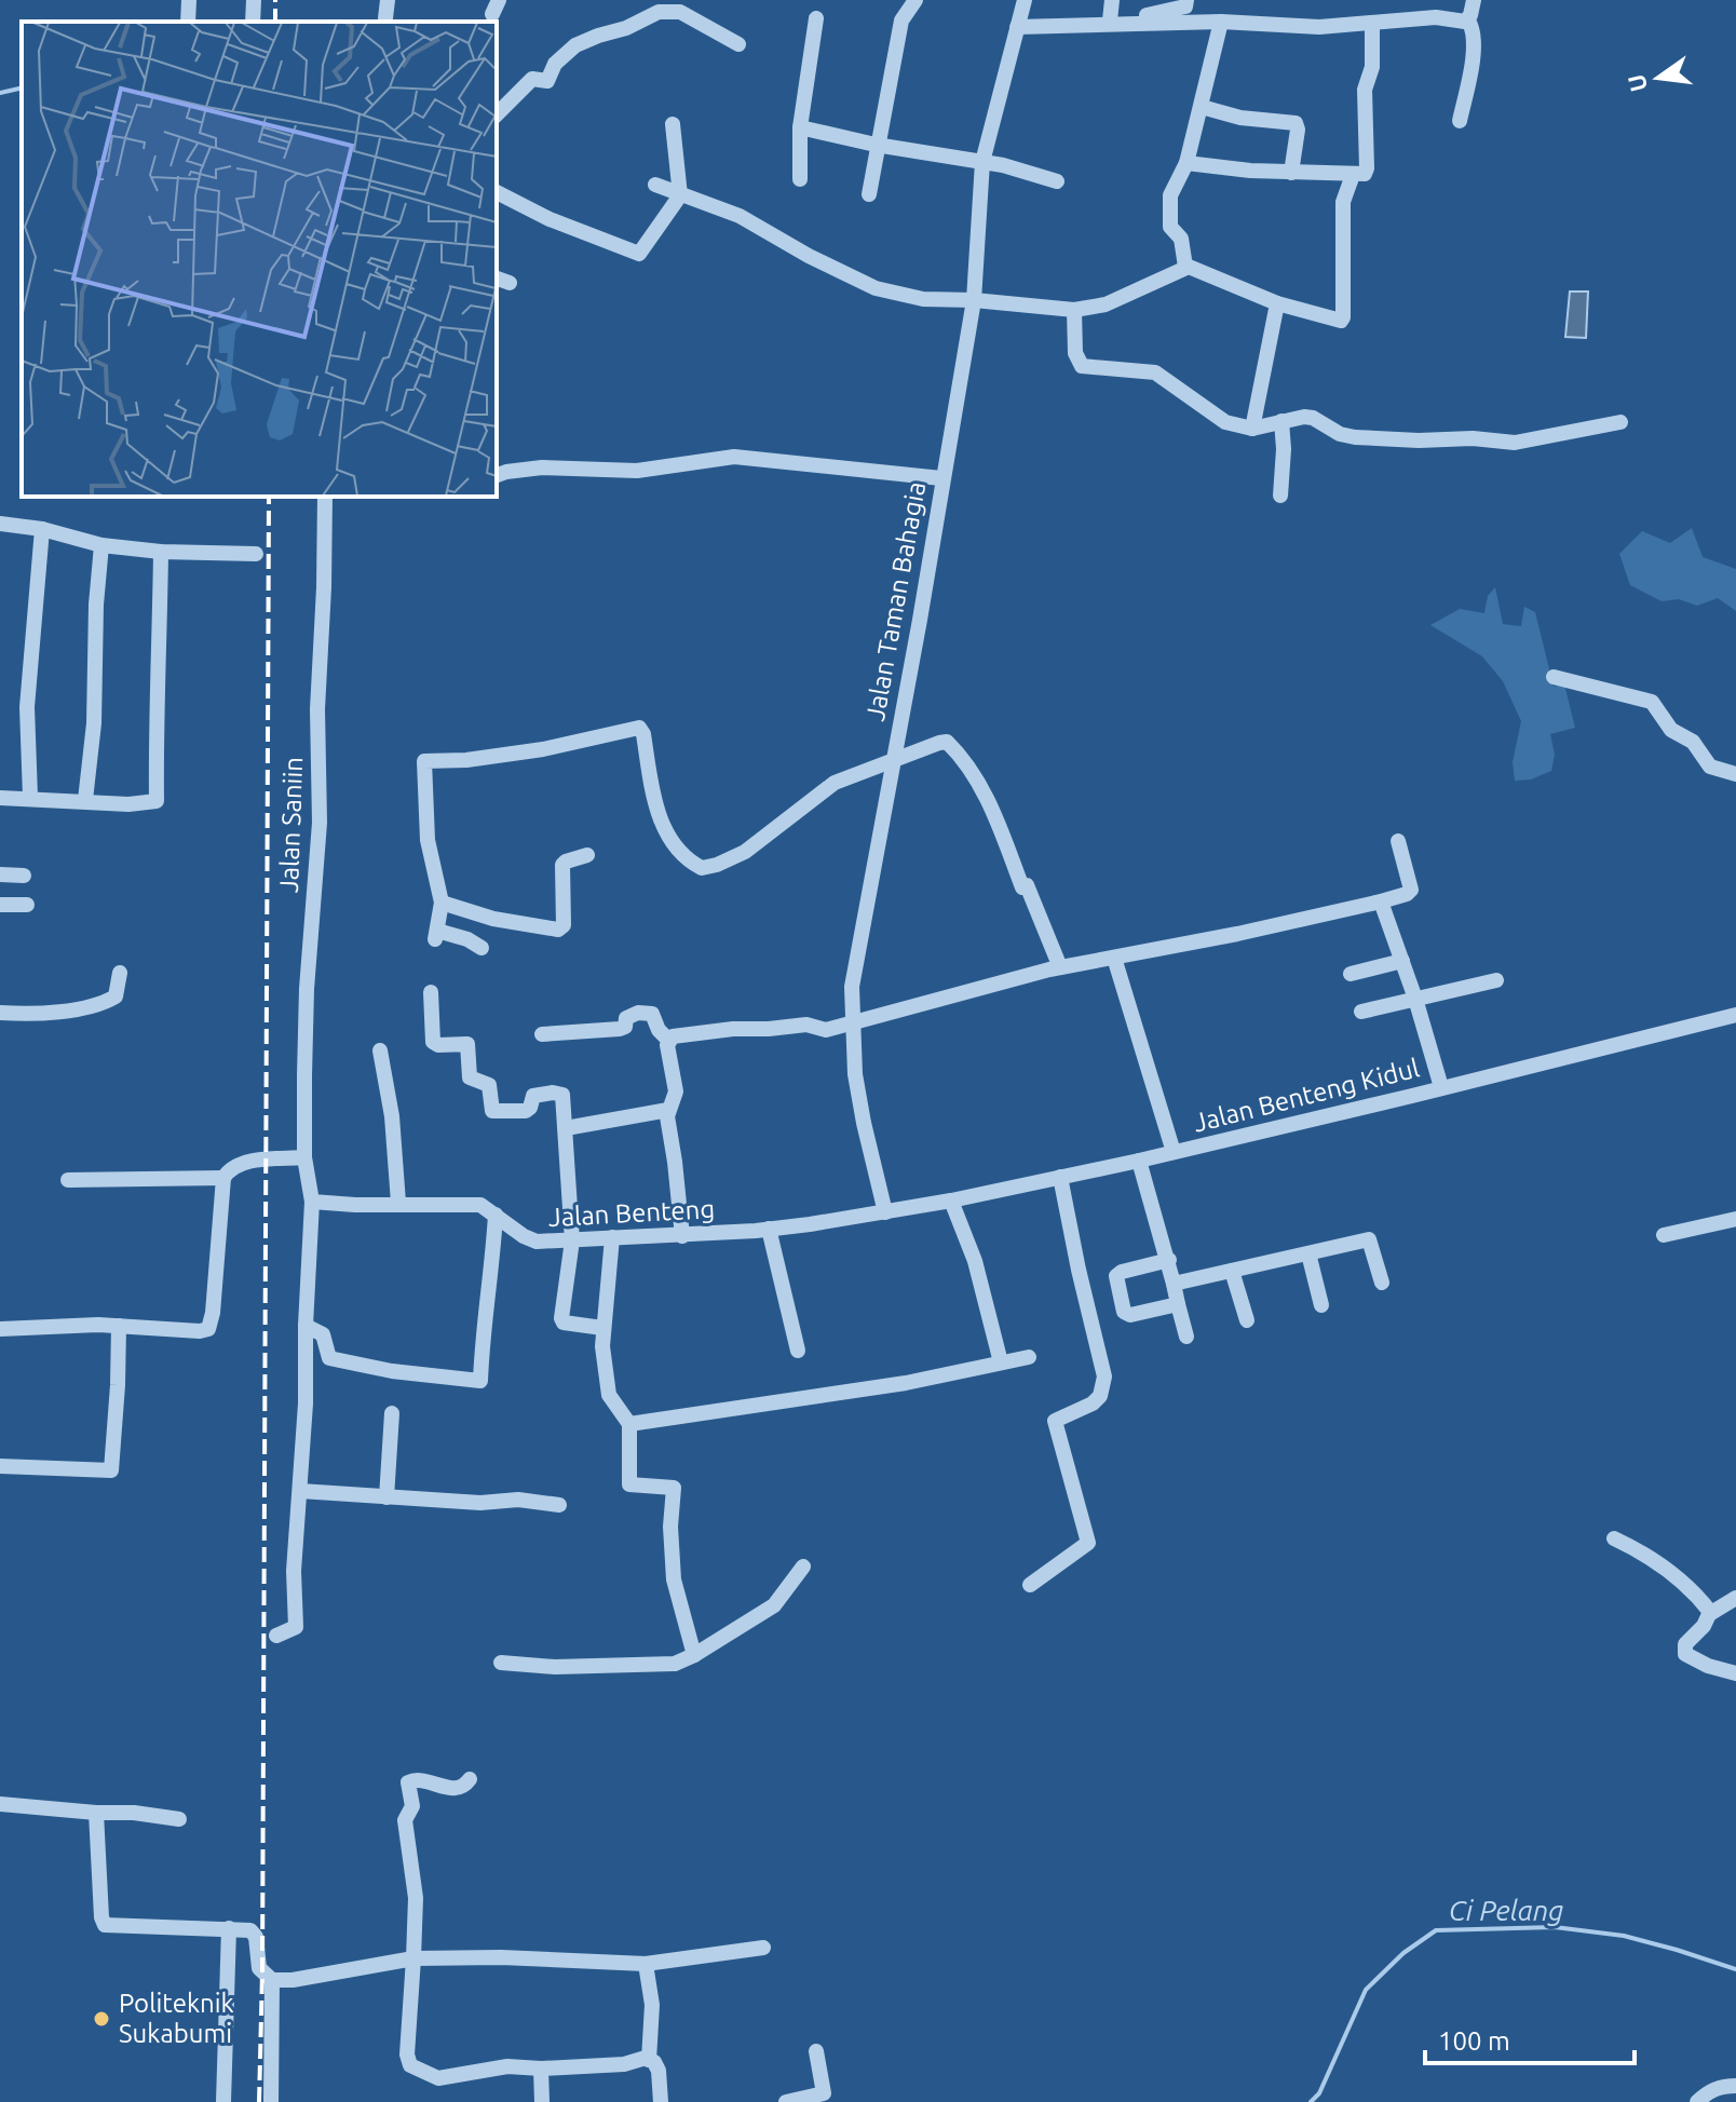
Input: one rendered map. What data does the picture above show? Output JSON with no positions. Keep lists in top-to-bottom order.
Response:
{
  "streets": {
    "street": [
      "Jalan Taman Bahagia",
      "Jalan Saniin",
      "Jalan Benteng Kidul",
      "Jalan Benteng"
    ]
  },
  "crossings": [
    ["Jalan Taman Bahagia", "Jalan Benteng Kidul"],
    ["Jalan Taman Bahagia", "Jalan Benteng"],
    ["Jalan Benteng Kidul", "Jalan Benteng"]
  ],
  "water": ["Ci Pelang"],
  "places": ["Politeknik Sukabumi"],
  "scale_bar": "100 m",
  "north": "left"
}
